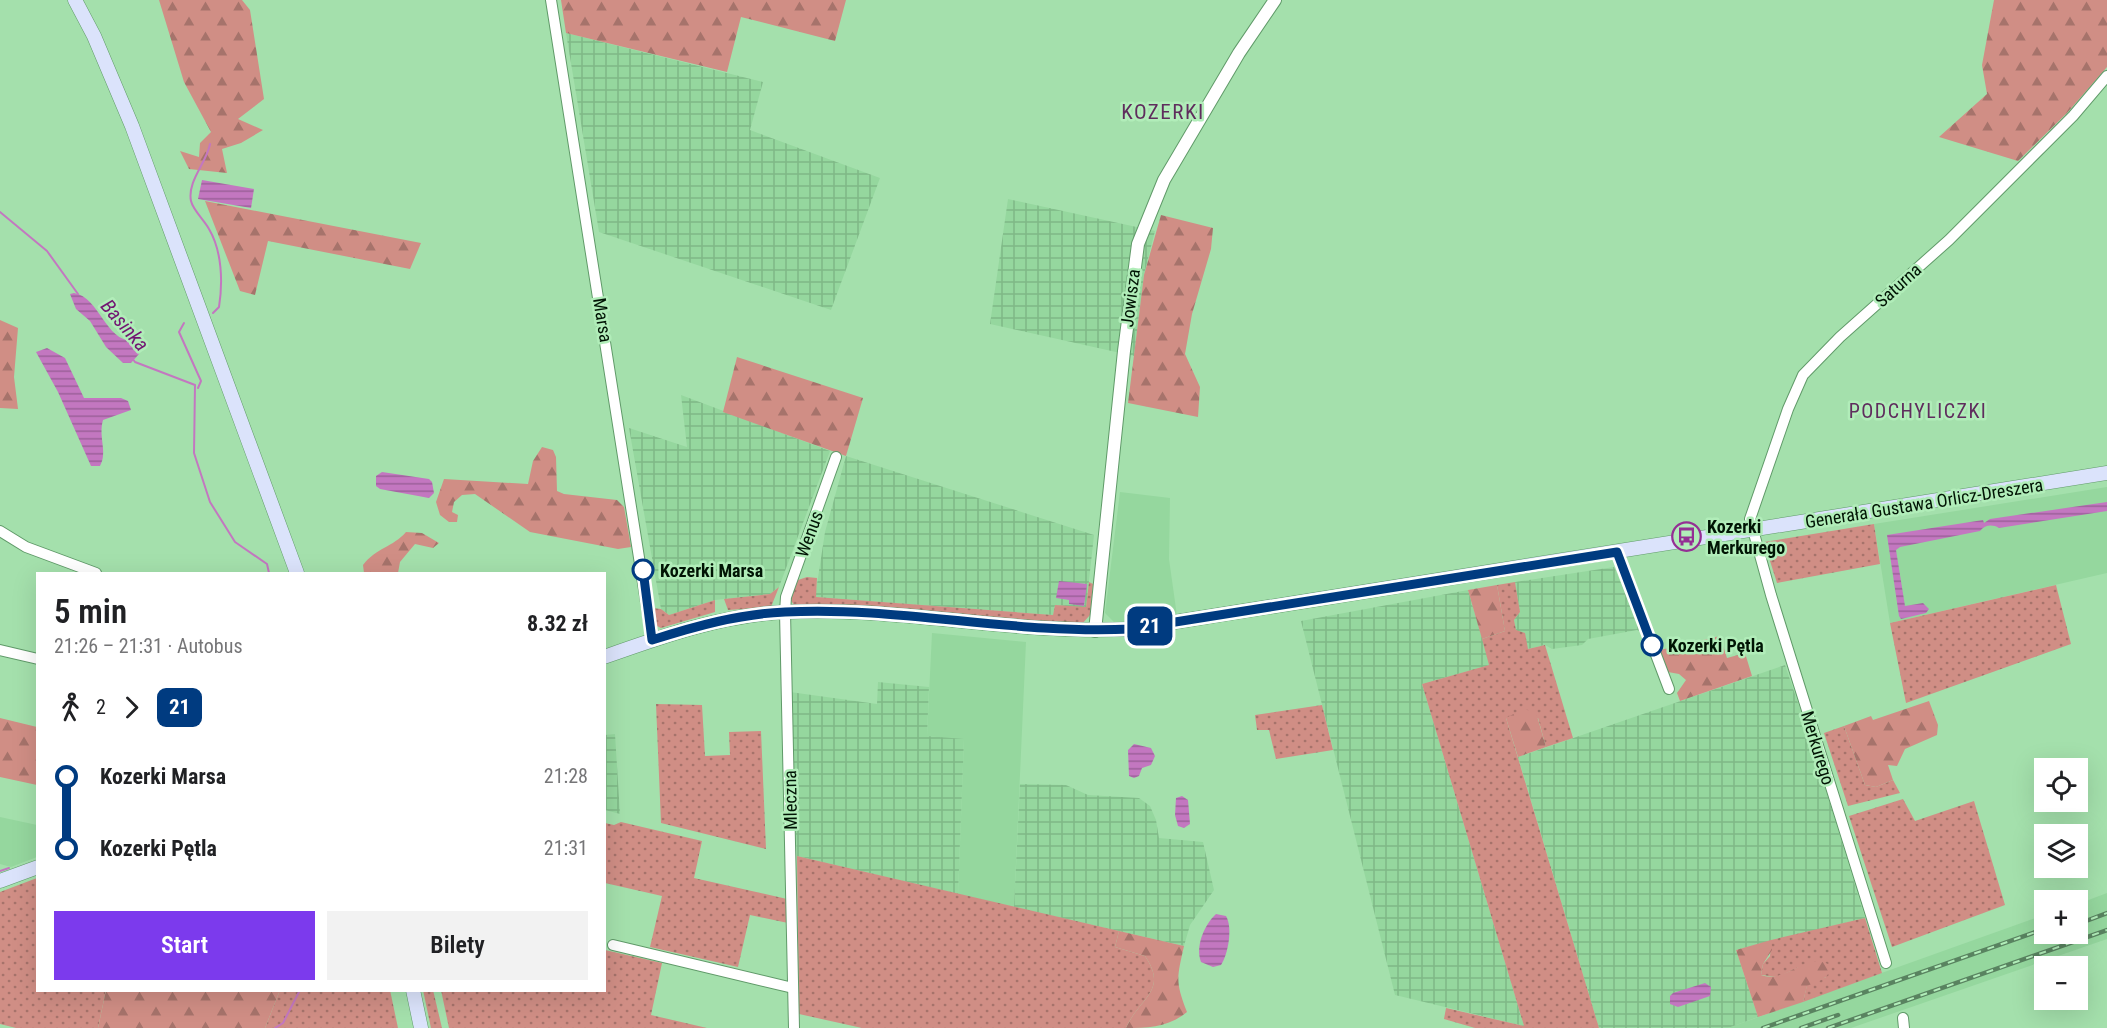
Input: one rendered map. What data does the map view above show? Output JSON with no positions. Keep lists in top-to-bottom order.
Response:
{
  "streets": {
    "main road": ["Generała Gustawa Orlicz-Dreszera"],
    "street": [
      "Saturna",
      "Jowisza",
      "Marsa",
      "Wenus",
      "Merkurego",
      "Mleczna"
    ]
  },
  "crossings": [
    ["Saturna", "Generała Gustawa Orlicz-Dreszera"],
    ["Saturna", "Merkurego"],
    ["Jowisza", "Generała Gustawa Orlicz-Dreszera"],
    ["Marsa", "Generała Gustawa Orlicz-Dreszera"],
    ["Generała Gustawa Orlicz-Dreszera", "Wenus"],
    ["Generała Gustawa Orlicz-Dreszera", "Merkurego"],
    ["Generała Gustawa Orlicz-Dreszera", "Mleczna"],
    ["Wenus", "Mleczna"]
  ],
  "districts": ["KOZERKI", "PODCHYLICZKI"],
  "water": ["Basinka"],
  "places": {
    "bus stop": ["Kozerki Merkurego"],
    "other": ["Kozerki Marsa", "Kozerki Pętla"]
  },
  "lines": ["bus line 21"],
  "page": {
    "on_map": "21",
    "heading": ["5 min", "21:26 – 21:31 · Autobus", "8.32 zł"],
    "legs": ["2", "21"],
    "list": [
      {
        "name": "Kozerki Marsa",
        "value": "21:28"
      },
      {
        "name": "Kozerki Pętla",
        "value": "21:31"
      }
    ],
    "map_buttons": ["+", "−"],
    "buttons": ["Start", "Bilety"]
  }
}
